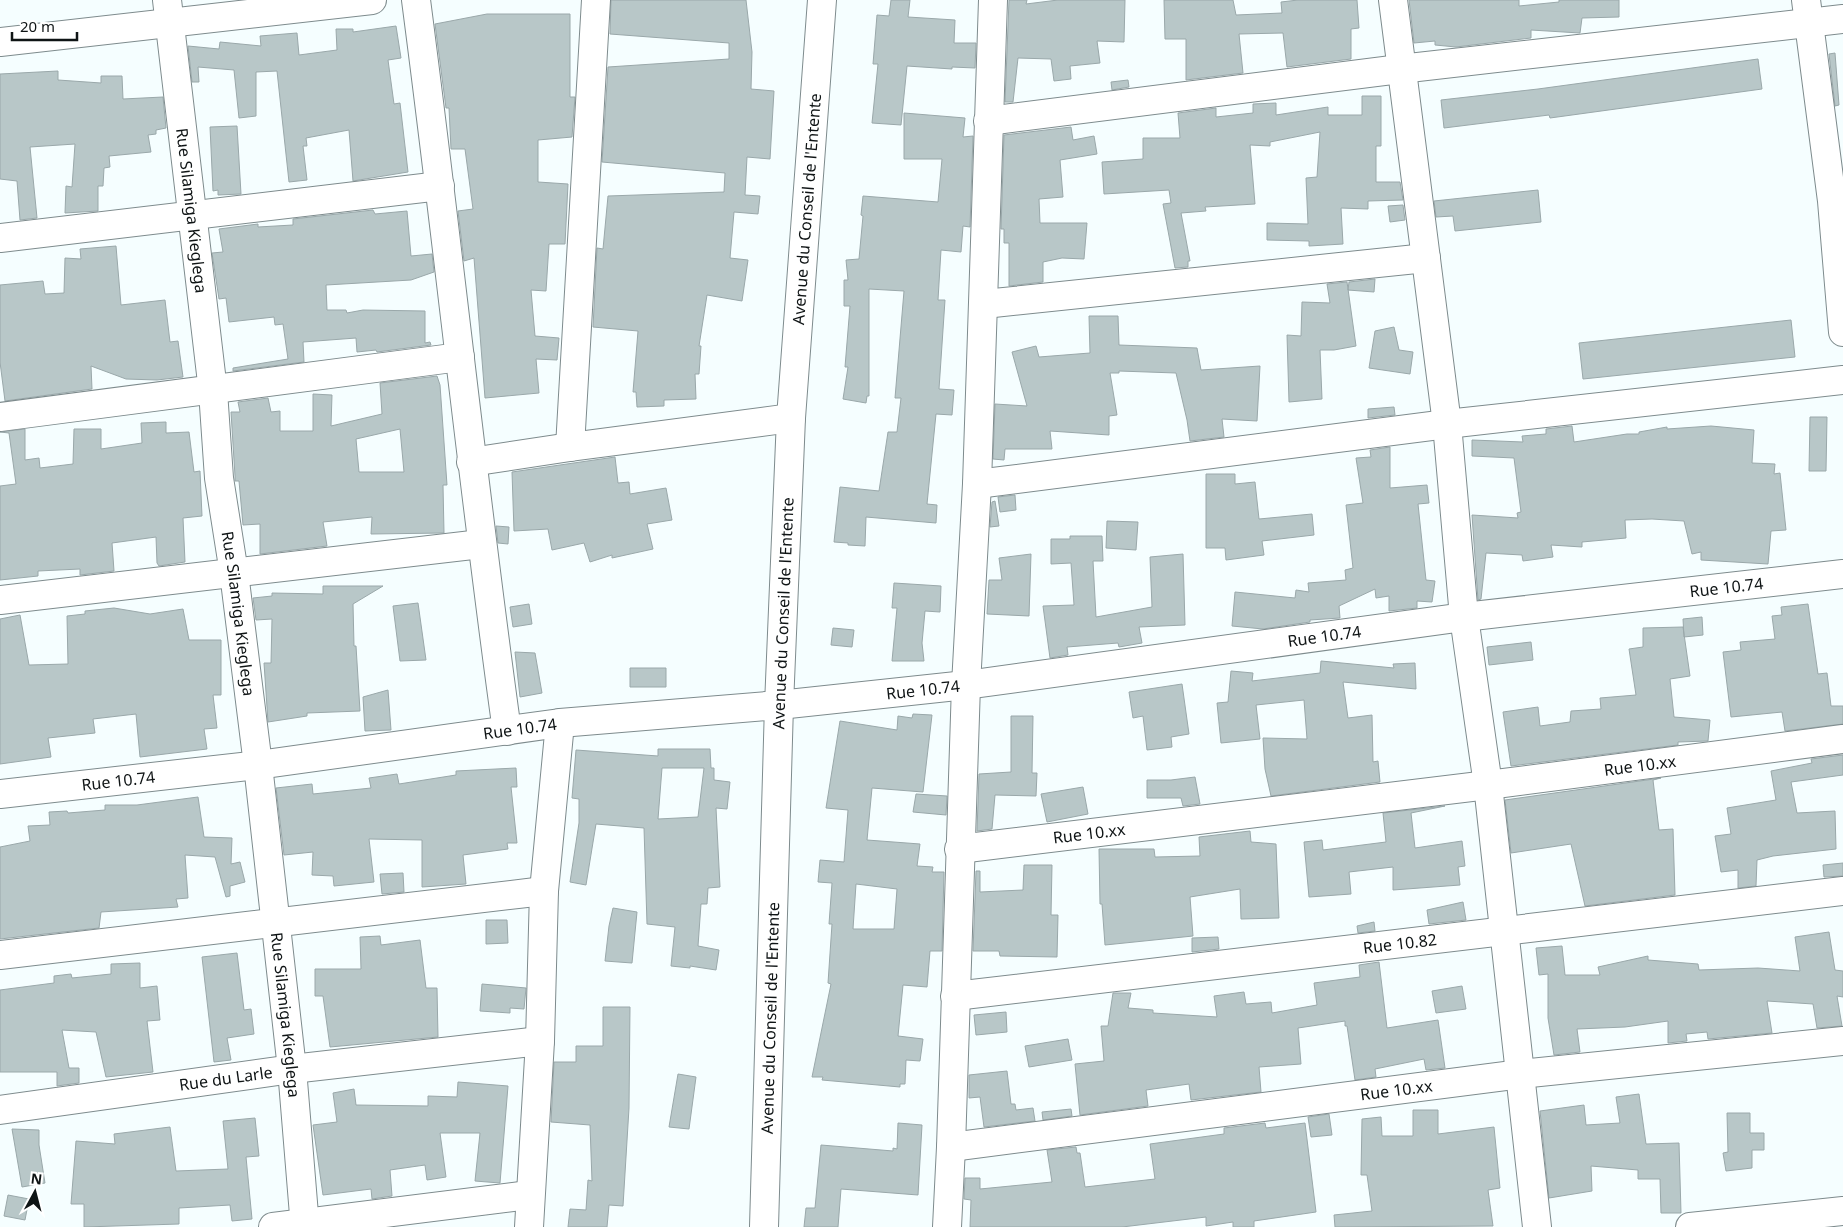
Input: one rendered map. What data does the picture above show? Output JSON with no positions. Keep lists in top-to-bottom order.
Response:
{
  "streets": {
    "street": [
      "Avenue du Conseil de l'Entente",
      "Rue Silamiga Kieglega",
      "Rue 10.74",
      "Rue 10.xx",
      "Rue 10.82",
      "Rue du Larle"
    ]
  },
  "crossings": [
    ["Avenue du Conseil de l'Entente", "Rue 10.74"],
    ["Rue Silamiga Kieglega", "Rue 10.74"],
    ["Rue Silamiga Kieglega", "Rue du Larle"]
  ],
  "scale_bar": "20 m",
  "north": "top"
}
